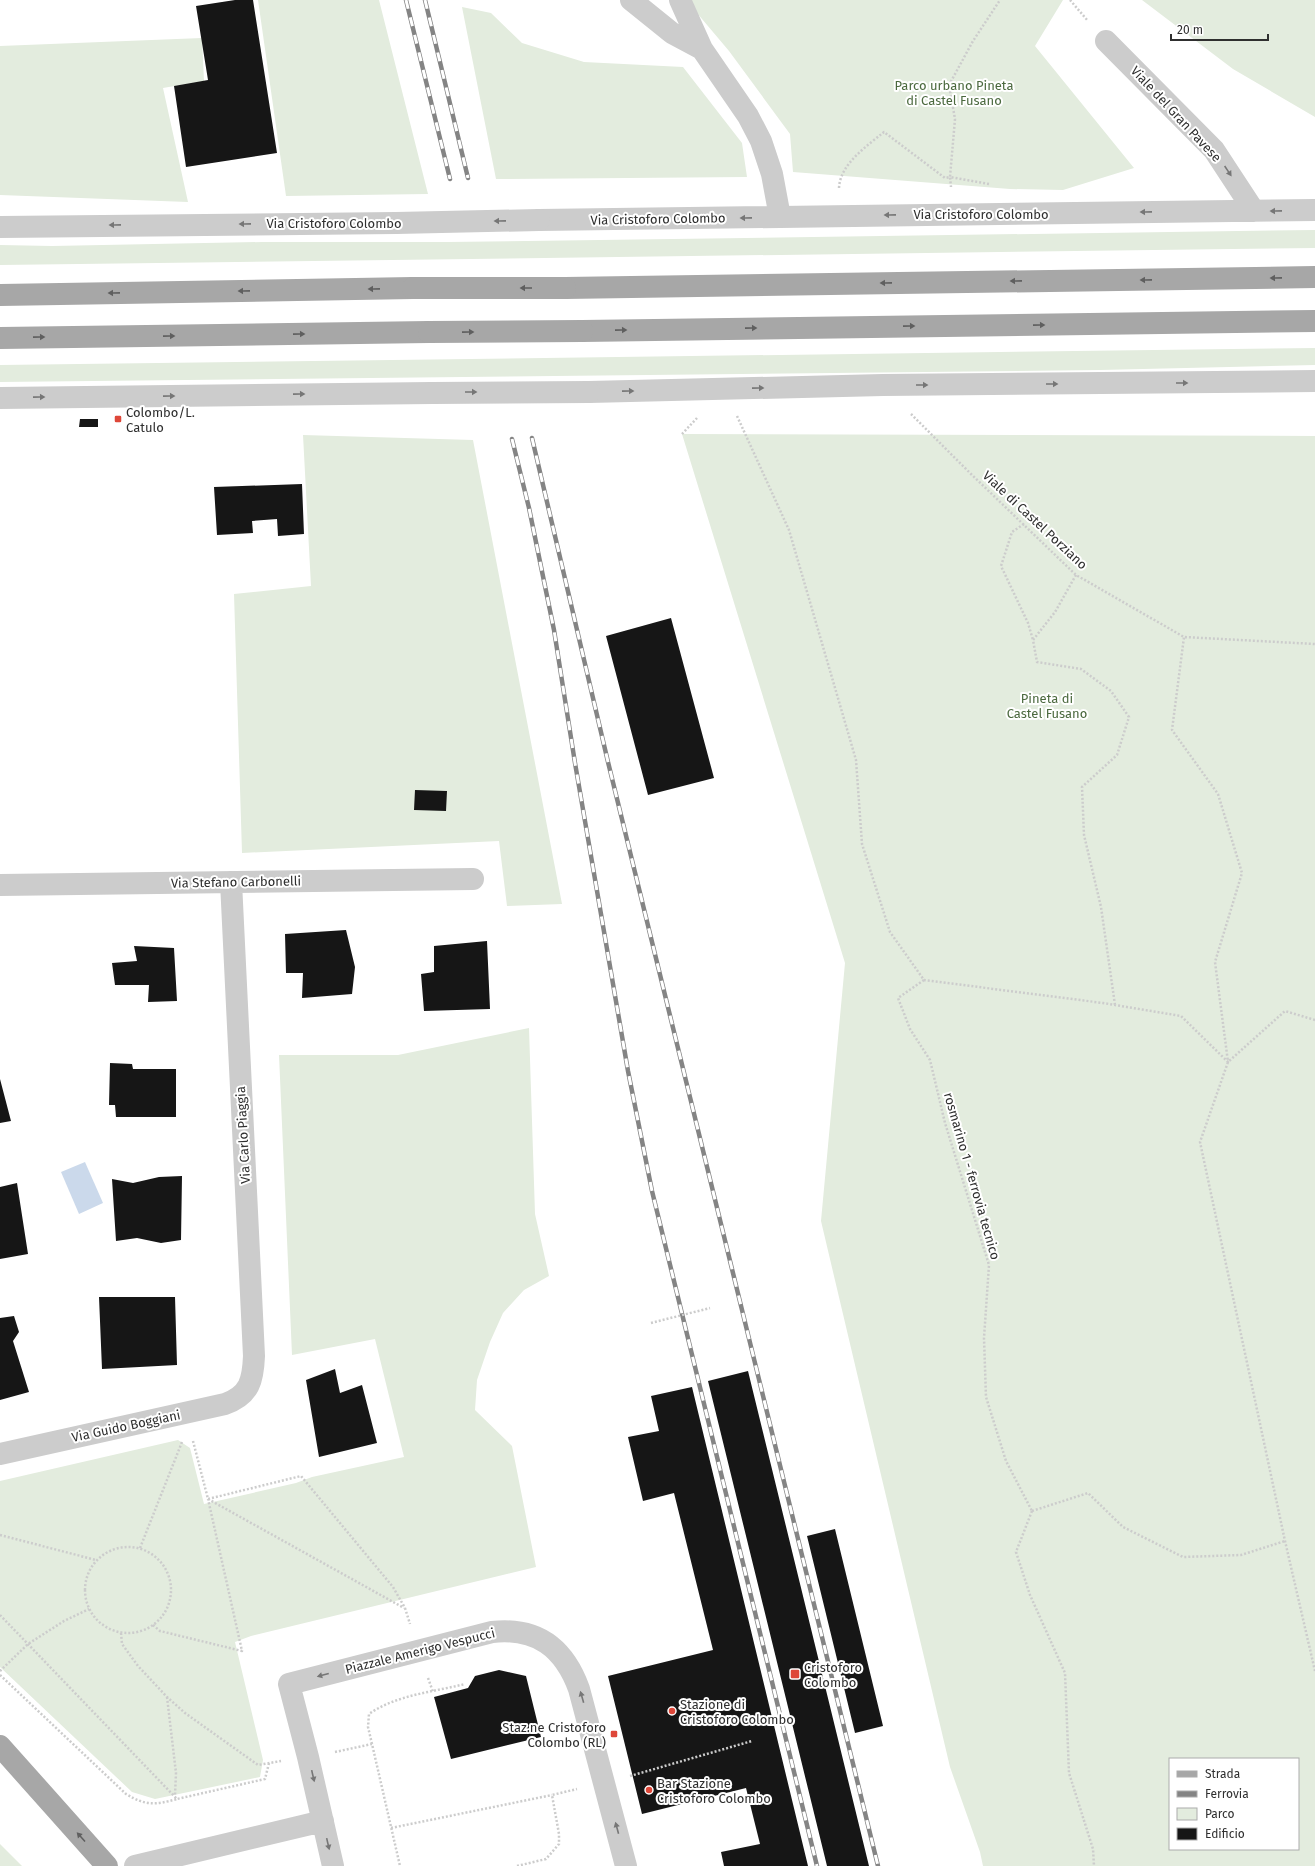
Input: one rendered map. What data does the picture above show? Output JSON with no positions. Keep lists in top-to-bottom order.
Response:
{
  "streets": {
    "street": [
      "Viale del Gran Pavese",
      "Via Cristoforo Colombo",
      "Via Stefano Carbonelli",
      "Via Carlo Piaggia",
      "Via Guido Boggiani",
      "Piazzale Amerigo Vespucci"
    ],
    "path": ["Viale di Castel Porziano", "rosmarino 1 - ferrovia tecnico"]
  },
  "crossings": [
    ["Viale del Gran Pavese", "Via Cristoforo Colombo"],
    ["Via Stefano Carbonelli", "Via Carlo Piaggia"],
    ["Via Carlo Piaggia", "Via Guido Boggiani"]
  ],
  "one_way": ["Viale del Gran Pavese"],
  "parks": ["Parco urbano Pineta di Castel Fusano", "Pineta di Castel Fusano"],
  "places": {
    "transit": ["Colombo/L. Catulo", "Cristoforo Colombo", "Staz.ne Cristoforo Colombo (RL)"],
    "other": ["Stazione di Cristoforo Colombo", "Bar Stazione Cristoforo Colombo"]
  },
  "legend": [
    "Strada",
    "Ferrovia",
    "Parco",
    "Edificio"
  ],
  "scale_bar": "20 m"
}
